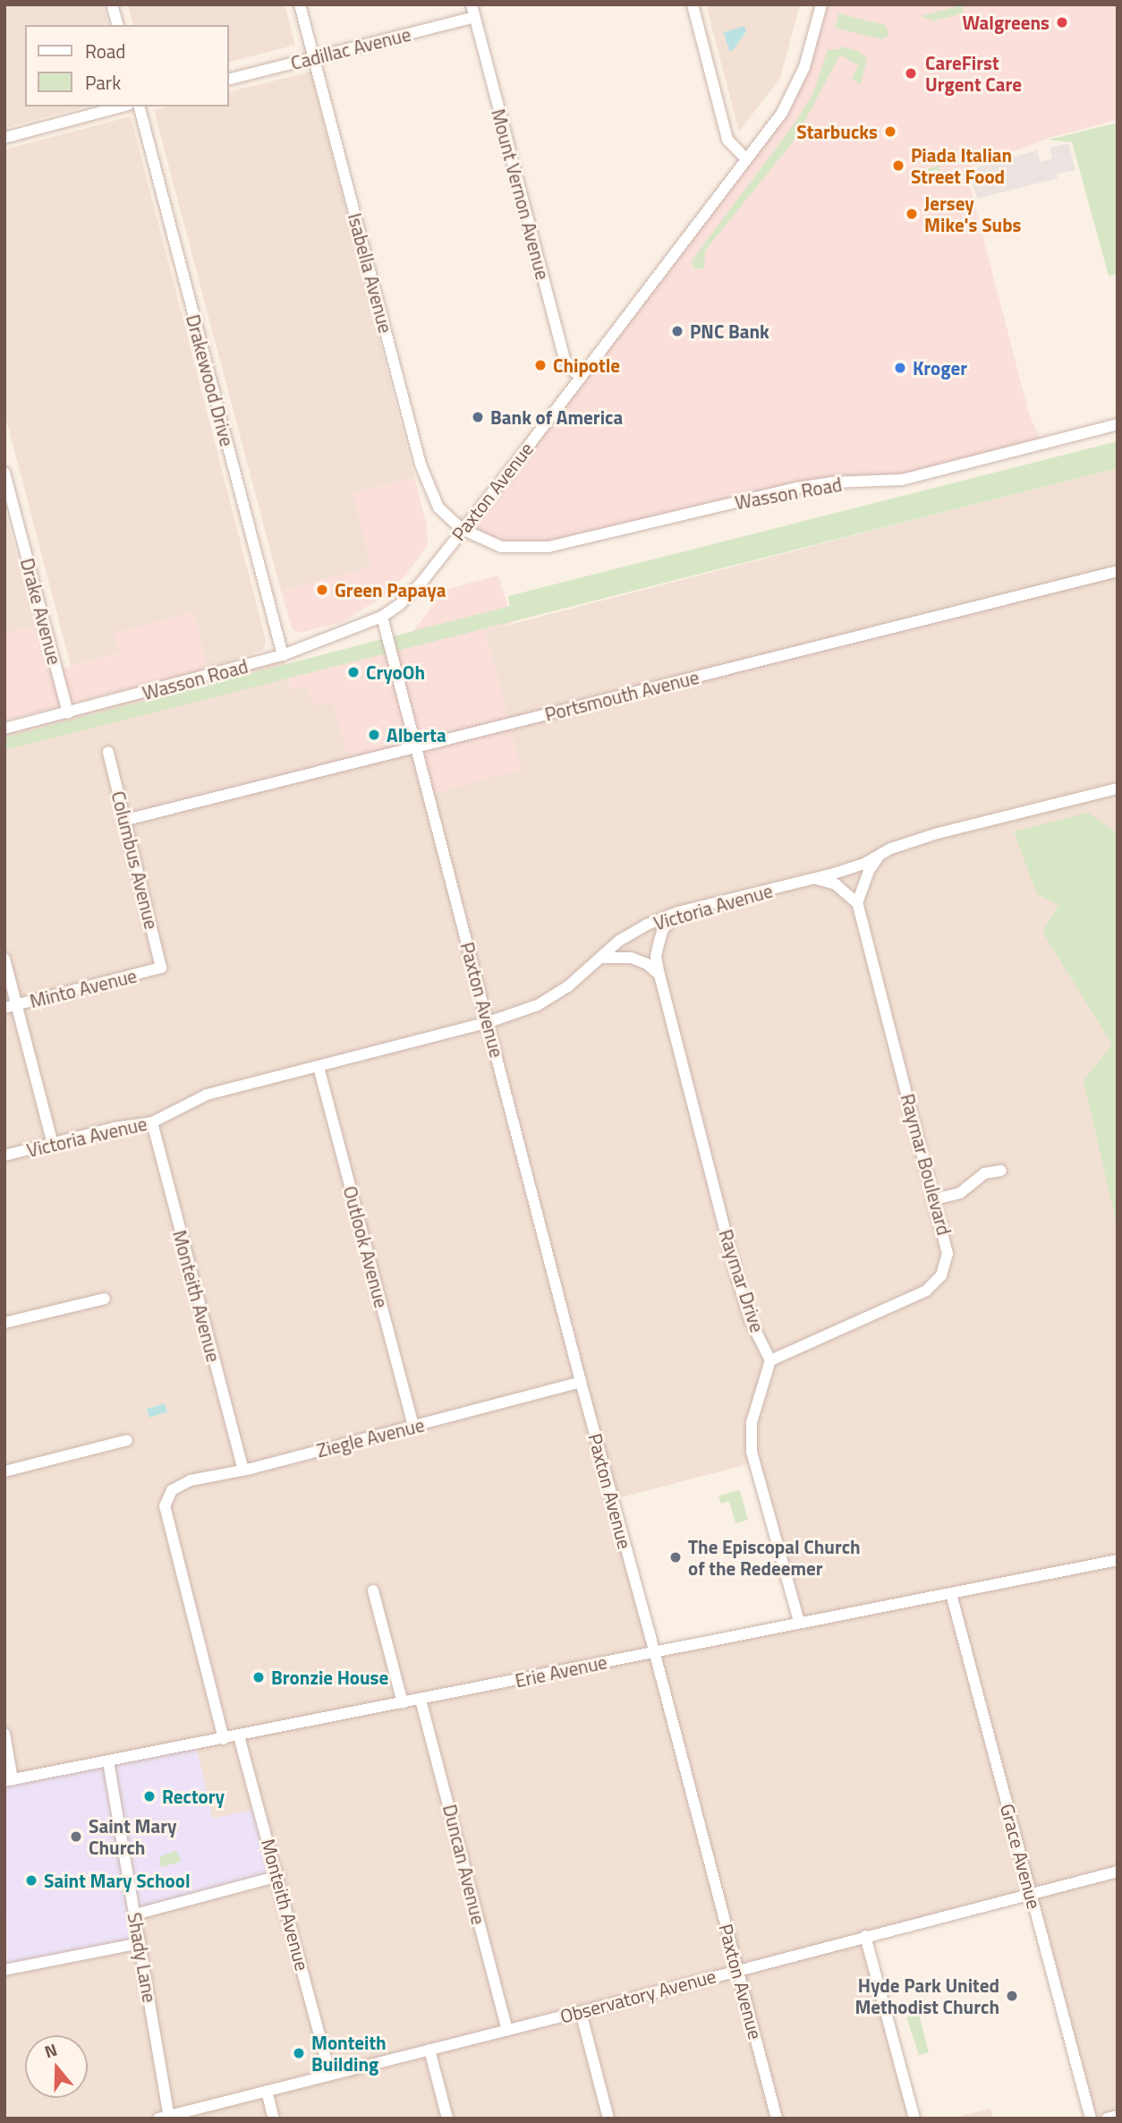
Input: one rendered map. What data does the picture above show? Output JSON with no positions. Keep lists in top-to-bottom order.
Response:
{
  "streets": {
    "street": [
      "Cadillac Avenue",
      "Mount Vernon Avenue",
      "Isabella Avenue",
      "Drakewood Drive",
      "Paxton Avenue",
      "Wasson Road",
      "Drake Avenue",
      "Portsmouth Avenue",
      "Columbus Avenue",
      "Victoria Avenue",
      "Minto Avenue",
      "Raymar Boulevard",
      "Outlook Avenue",
      "Raymar Drive",
      "Monteith Avenue",
      "Ziegle Avenue",
      "Erie Avenue",
      "Grace Avenue",
      "Duncan Avenue",
      "Shady Lane",
      "Observatory Avenue"
    ]
  },
  "crossings": [
    ["Cadillac Avenue", "Mount Vernon Avenue"],
    ["Cadillac Avenue", "Isabella Avenue"],
    ["Mount Vernon Avenue", "Paxton Avenue"],
    ["Isabella Avenue", "Paxton Avenue"],
    ["Isabella Avenue", "Wasson Road"],
    ["Drakewood Drive", "Wasson Road"],
    ["Paxton Avenue", "Wasson Road"],
    ["Paxton Avenue", "Portsmouth Avenue"],
    ["Paxton Avenue", "Victoria Avenue"],
    ["Paxton Avenue", "Ziegle Avenue"],
    ["Paxton Avenue", "Erie Avenue"],
    ["Paxton Avenue", "Observatory Avenue"],
    ["Wasson Road", "Drake Avenue"],
    ["Portsmouth Avenue", "Columbus Avenue"],
    ["Columbus Avenue", "Minto Avenue"],
    ["Victoria Avenue", "Outlook Avenue"],
    ["Victoria Avenue", "Raymar Drive"],
    ["Victoria Avenue", "Monteith Avenue"],
    ["Raymar Boulevard", "Raymar Drive"],
    ["Outlook Avenue", "Ziegle Avenue"],
    ["Monteith Avenue", "Ziegle Avenue"],
    ["Monteith Avenue", "Erie Avenue"],
    ["Monteith Avenue", "Observatory Avenue"],
    ["Ziegle Avenue", "Erie Avenue"],
    ["Erie Avenue", "Grace Avenue"],
    ["Erie Avenue", "Duncan Avenue"],
    ["Erie Avenue", "Shady Lane"],
    ["Grace Avenue", "Observatory Avenue"],
    ["Duncan Avenue", "Observatory Avenue"],
    ["Shady Lane", "Observatory Avenue"]
  ],
  "places": [
    "Walgreens",
    "CareFirst Urgent Care",
    "Starbucks",
    "Piada Italian Street Food",
    "Jersey Mike's Subs",
    "PNC Bank",
    "Chipotle",
    "Kroger",
    "Bank of America",
    "Green Papaya",
    "CryoOh",
    "Alberta",
    "The Episcopal Church of the Redeemer",
    "Bronzie House",
    "Rectory",
    "Saint Mary Church",
    "Saint Mary School",
    "Hyde Park United Methodist Church",
    "Monteith Building"
  ],
  "legend": ["Road", "Park"],
  "north": "top"
}
